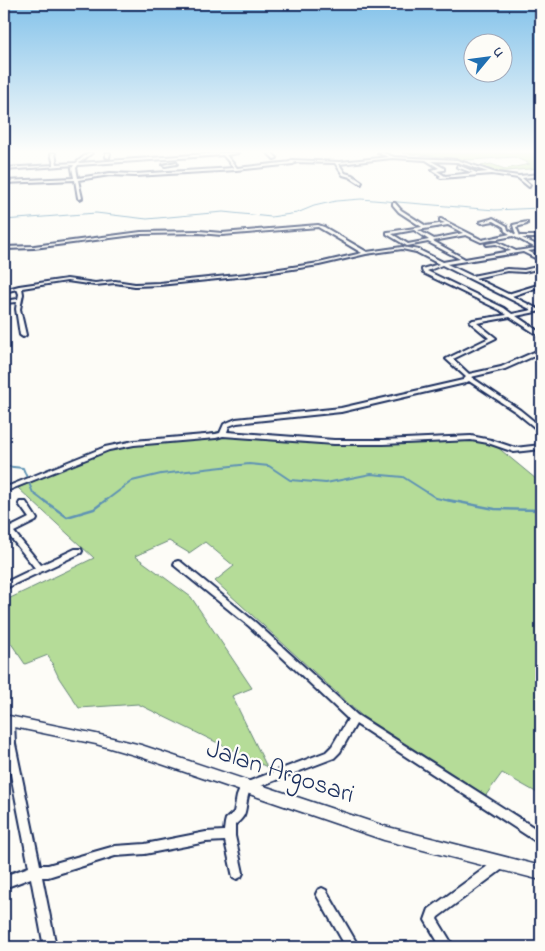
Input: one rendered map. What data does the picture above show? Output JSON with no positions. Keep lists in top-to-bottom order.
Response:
{
  "streets": {
    "street": ["Jalan Argosari"]
  },
  "north": "top right"
}
